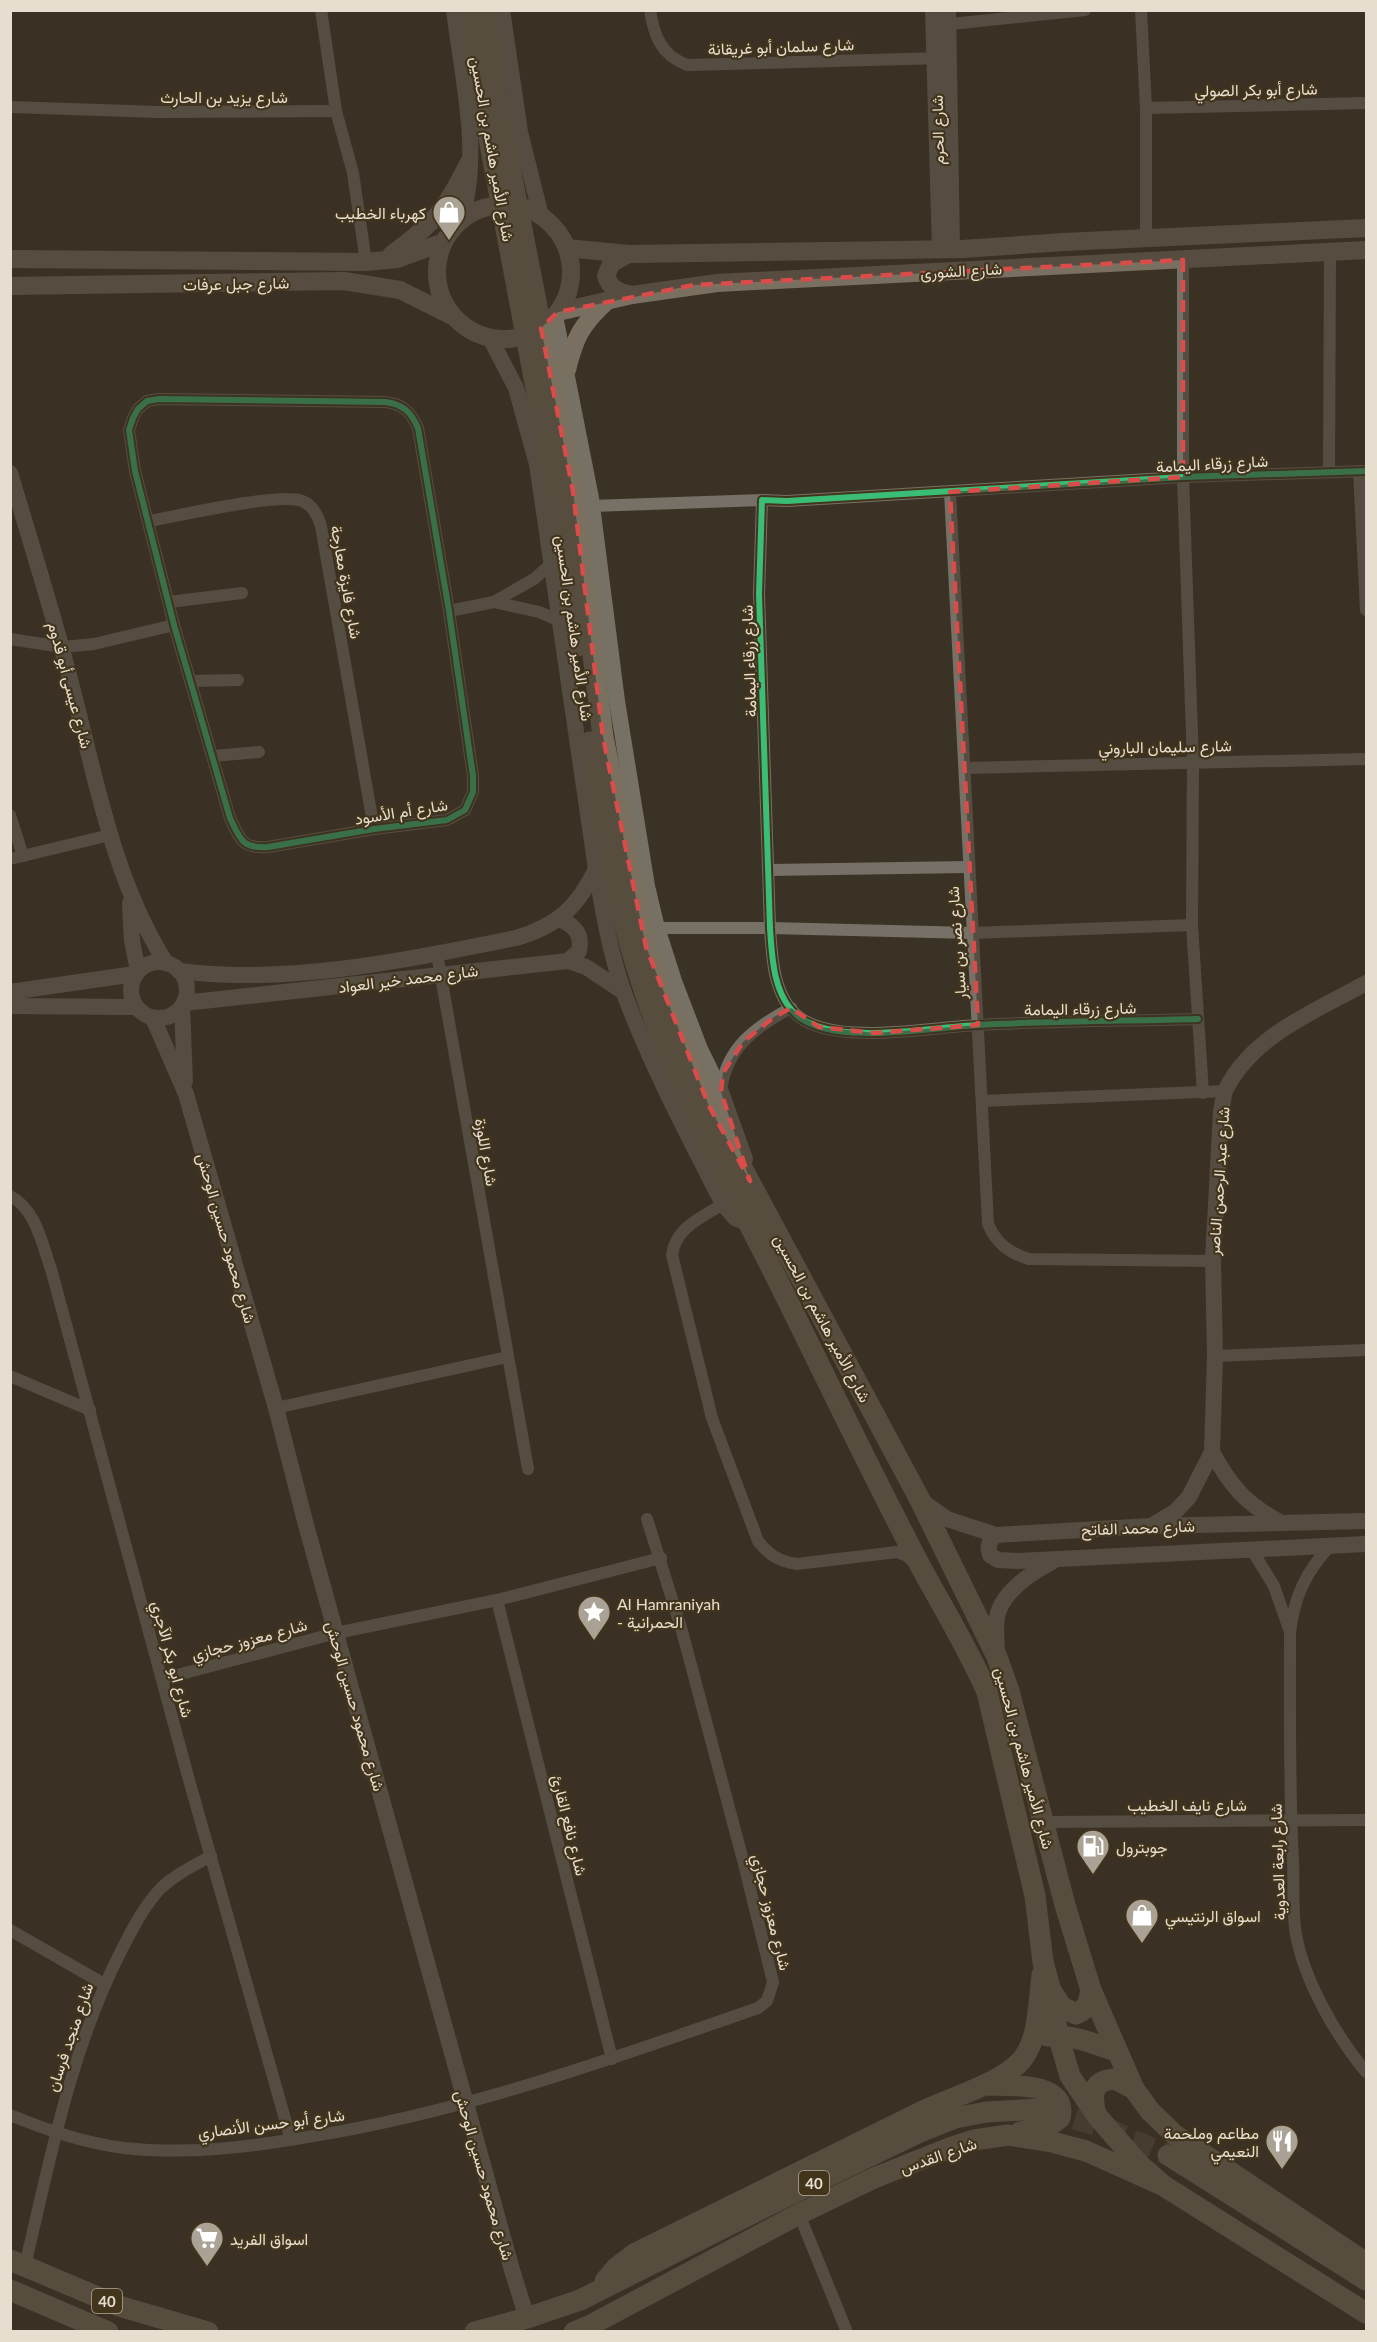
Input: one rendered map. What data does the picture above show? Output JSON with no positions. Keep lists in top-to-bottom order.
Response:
{
  "streets": {
    "highway": ["شارع الأمير هاشم بن الحسين", "شارع القدس", "40"],
    "main road": ["شارع الشورى", "شارع جبل عرفات"],
    "street": [
      "شارع سلمان أبو غريقانة",
      "شارع أبو بكر الصولي",
      "شارع يزيد بن الحارث",
      "شارع الحرم",
      "شارع زرقاء اليمامة",
      "شارع فايزة معارجة",
      "شارع عيسى أبو قدوم",
      "شارع سليمان الباروني",
      "شارع أم الأسود",
      "شارع نصر بن سيار",
      "شارع محمد خير العواد",
      "شارع اللوزة",
      "شارع عبد الرحمن الناصر",
      "شارع محمود حسين الوحش",
      "شارع محمد الفاتح",
      "شارع معزوز حجازي",
      "شارع ابو بكر الآجري",
      "شارع نايف الخطيب",
      "شارع نافع القارئ",
      "شارع رابعة العدوية",
      "شارع منجد فرسان",
      "شارع أبو حسن الأنصاري"
    ]
  },
  "crossings": [
    ["شارع سلمان أبو غريقانة", "شارع الحرم"],
    ["شارع الحرم", "شارع الشورى"],
    ["شارع الأمير هاشم بن الحسين", "شارع الشورى"],
    ["شارع الأمير هاشم بن الحسين", "شارع جبل عرفات"],
    ["شارع الأمير هاشم بن الحسين", "شارع محمد خير العواد"],
    ["شارع الأمير هاشم بن الحسين", "شارع محمد الفاتح"],
    ["شارع الأمير هاشم بن الحسين", "شارع نايف الخطيب"],
    ["شارع الأمير هاشم بن الحسين", "شارع القدس"],
    ["شارع الشورى", "شارع جبل عرفات"],
    ["شارع زرقاء اليمامة", "شارع نصر بن سيار"],
    ["شارع فايزة معارجة", "شارع أم الأسود"],
    ["شارع عيسى أبو قدوم", "شارع محمد خير العواد"],
    ["شارع عيسى أبو قدوم", "شارع محمود حسين الوحش"],
    ["شارع سليمان الباروني", "شارع نصر بن سيار"],
    ["شارع نصر بن سيار", "شارع عبد الرحمن الناصر"],
    ["شارع محمد خير العواد", "شارع اللوزة"],
    ["شارع محمد خير العواد", "شارع محمود حسين الوحش"],
    ["شارع عبد الرحمن الناصر", "شارع محمد الفاتح"],
    ["شارع محمود حسين الوحش", "شارع معزوز حجازي"],
    ["شارع محمود حسين الوحش", "شارع أبو حسن الأنصاري"],
    ["شارع محمود حسين الوحش", "شارع القدس"],
    ["شارع محمد الفاتح", "شارع رابعة العدوية"],
    ["شارع معزوز حجازي", "شارع ابو بكر الآجري"],
    ["شارع معزوز حجازي", "شارع نافع القارئ"],
    ["شارع معزوز حجازي", "شارع أبو حسن الأنصاري"],
    ["شارع ابو بكر الآجري", "شارع منجد فرسان"],
    ["شارع ابو بكر الآجري", "شارع أبو حسن الأنصاري"],
    ["شارع نايف الخطيب", "شارع رابعة العدوية"],
    ["شارع منجد فرسان", "شارع أبو حسن الأنصاري"],
    ["شارع منجد فرسان", "40"]
  ],
  "places": {
    "shop": ["كهرباء الخطيب", "اسواق الرنتيسي"],
    "place": ["Al Hamraniyah - الحمرانية"],
    "fuel station": ["جوبترول"],
    "restaurant": ["مطاعم وملحمة النعيمي"],
    "supermarket": ["اسواق الفريد"]
  }
}
